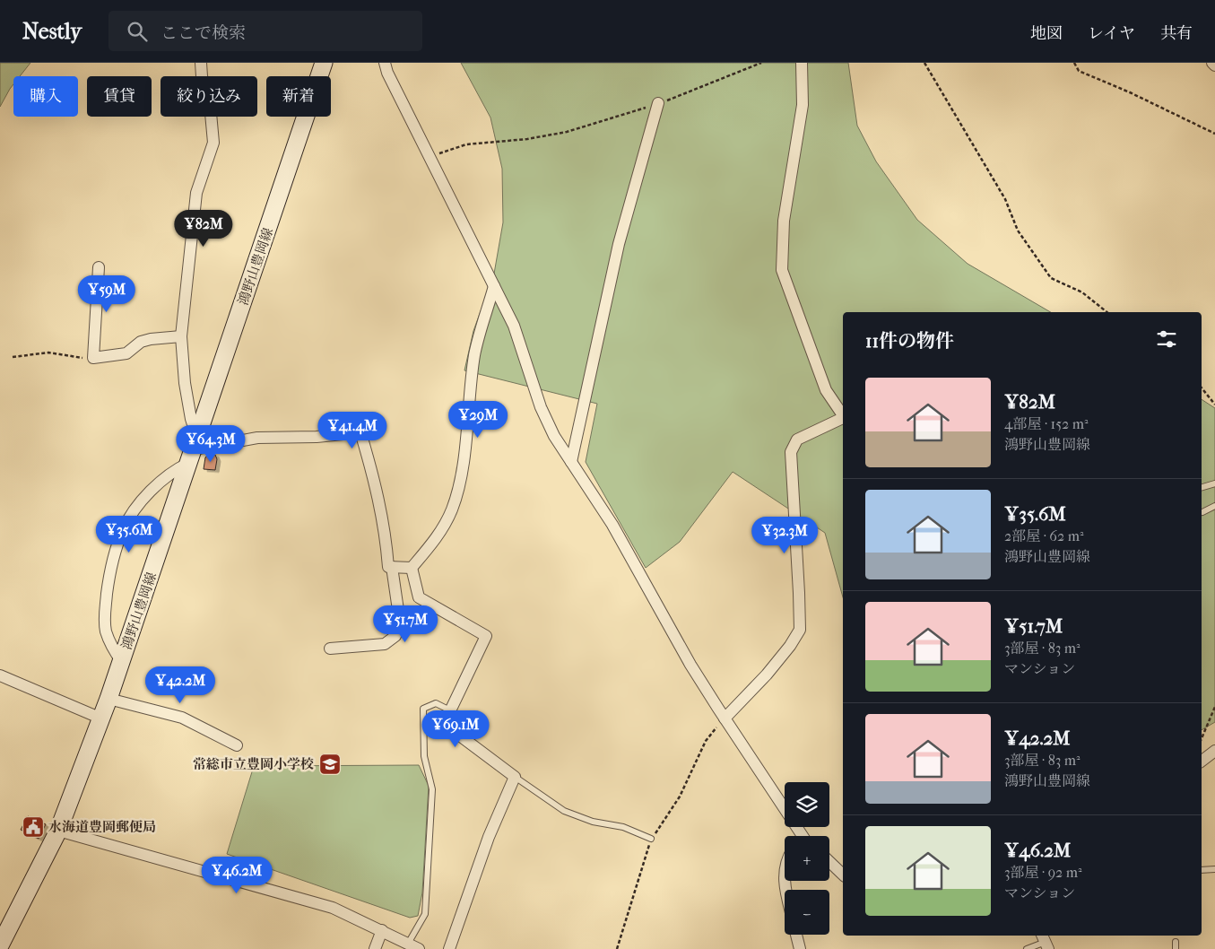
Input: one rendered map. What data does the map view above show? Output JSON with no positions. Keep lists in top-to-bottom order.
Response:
{
  "streets": {
    "main road": ["鴻野山豊岡線"]
  },
  "places": {
    "school or university": ["常総市立豊岡小学校"],
    "public building": ["水海道豊岡郵便局"]
  },
  "page": {
    "header": "Nestly",
    "search": "ここで検索",
    "nav": ["地図", "レイヤ", "共有"],
    "chip": [
      "購入",
      "賃貸",
      "絞り込み",
      "新着"
    ],
    "price": [
      "¥82M",
      "¥59M",
      "¥29M",
      "¥41.4M",
      "¥64.3M",
      "¥35.6M",
      "¥32.3M",
      "¥51.7M",
      "¥42.2M",
      "¥69.1M",
      "¥46.2M"
    ],
    "heading": "11件の物件",
    "list": [
      {
        "name": "¥82M",
        "note": "4部屋 · 152 m² · 鴻野山豊岡線"
      },
      {
        "name": "¥35.6M",
        "note": "2部屋 · 62 m² · 鴻野山豊岡線"
      },
      {
        "name": "¥51.7M",
        "note": "3部屋 · 83 m² · マンション"
      },
      {
        "name": "¥42.2M",
        "note": "3部屋 · 83 m² · 鴻野山豊岡線"
      },
      {
        "name": "¥46.2M",
        "note": "3部屋 · 92 m² · マンション"
      }
    ],
    "map_buttons": ["+", "−"]
  }
}
